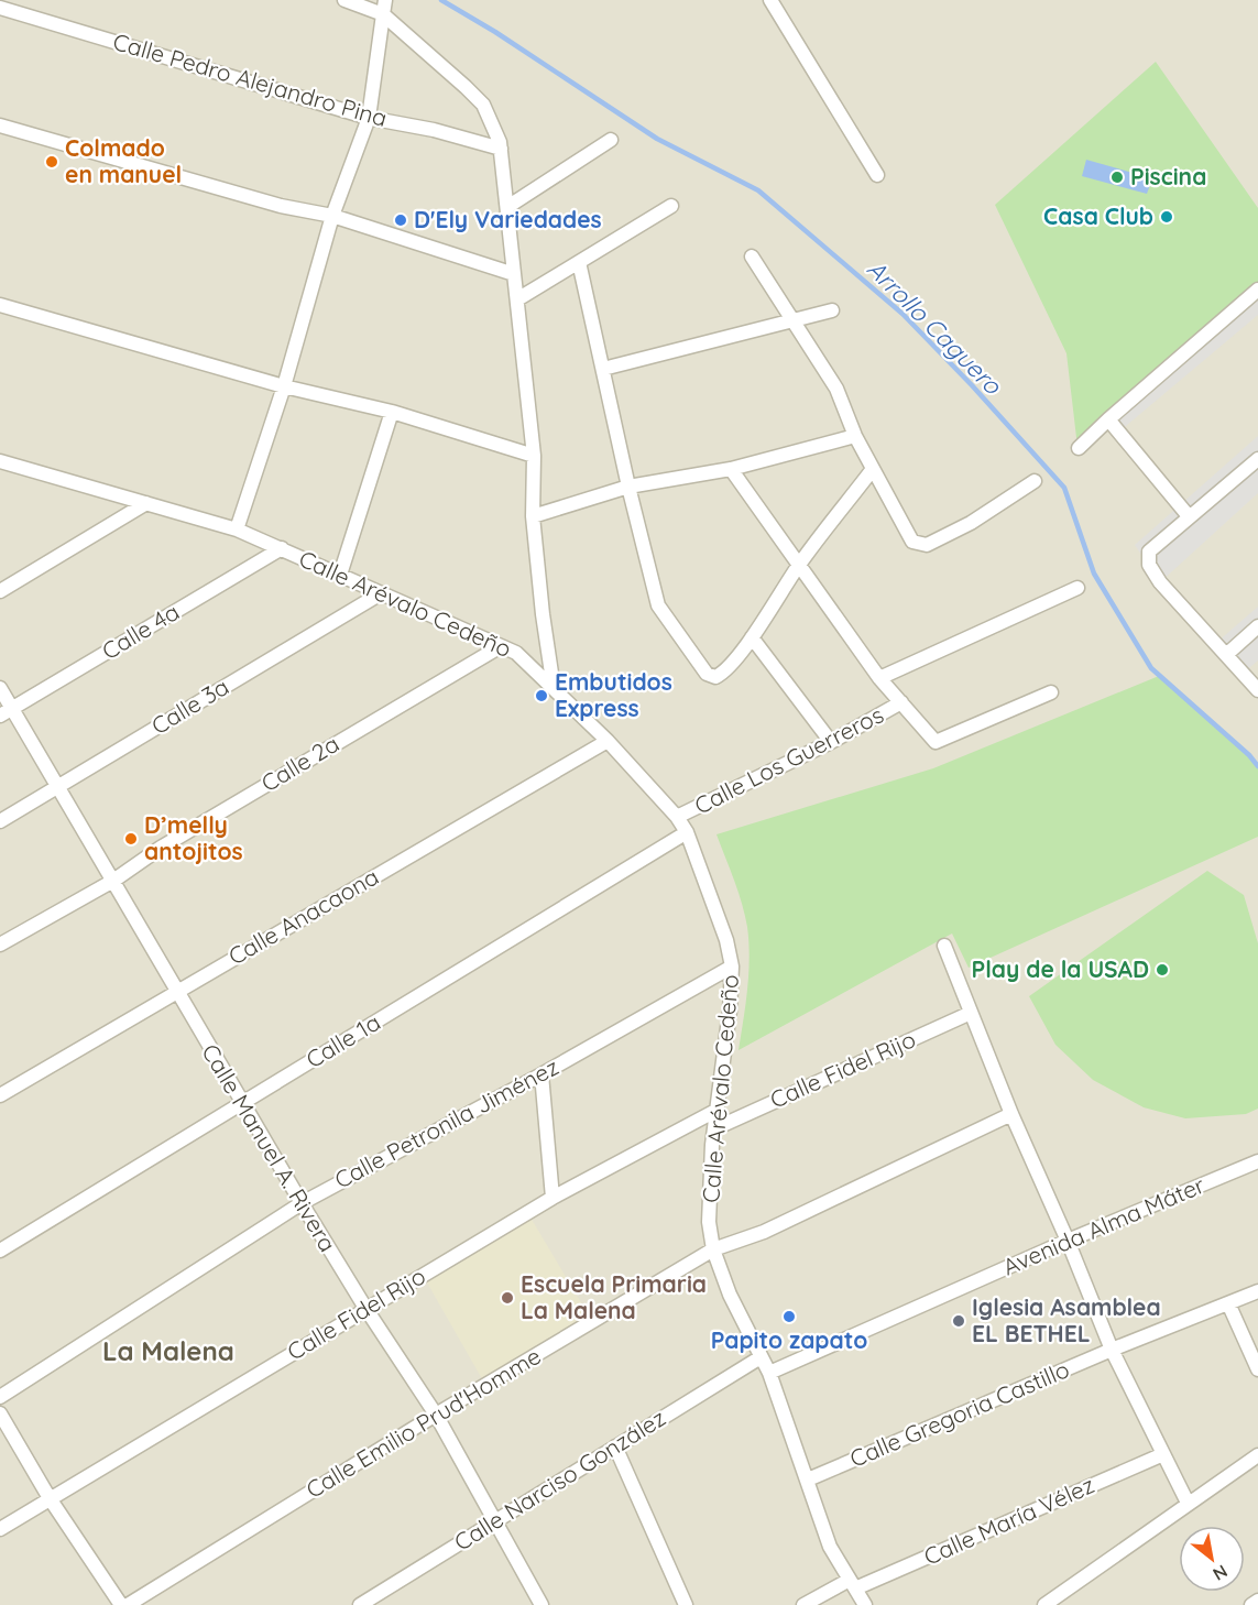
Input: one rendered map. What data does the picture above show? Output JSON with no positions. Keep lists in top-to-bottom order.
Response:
{
  "streets": {
    "street": [
      "Calle Pedro Alejandro Pina",
      "Calle Arévalo Cedeño",
      "Calle 4a",
      "Calle 3a",
      "Calle Los Guerreros",
      "Calle 2a",
      "Calle Anacaona",
      "Calle 1a",
      "Calle Fidel Rijo",
      "Calle Petronila Jiménez",
      "Calle Manuel A. Rivera",
      "Avenida Alma Máter",
      "Calle Gregoria Castillo",
      "Calle Emilio Prud'Homme",
      "Calle Narciso González",
      "Calle María Vélez"
    ]
  },
  "crossings": [
    ["Calle Arévalo Cedeño", "Calle 4a"],
    ["Calle Arévalo Cedeño", "Calle 3a"],
    ["Calle Arévalo Cedeño", "Calle Los Guerreros"],
    ["Calle Arévalo Cedeño", "Calle 2a"],
    ["Calle Arévalo Cedeño", "Calle Anacaona"],
    ["Calle Arévalo Cedeño", "Calle 1a"],
    ["Calle Arévalo Cedeño", "Calle Fidel Rijo"],
    ["Calle Arévalo Cedeño", "Calle Petronila Jiménez"],
    ["Calle Arévalo Cedeño", "Avenida Alma Máter"],
    ["Calle Arévalo Cedeño", "Calle Gregoria Castillo"],
    ["Calle Arévalo Cedeño", "Calle Emilio Prud'Homme"],
    ["Calle Arévalo Cedeño", "Calle Narciso González"],
    ["Calle Arévalo Cedeño", "Calle María Vélez"],
    ["Calle 4a", "Calle Manuel A. Rivera"],
    ["Calle 3a", "Calle Manuel A. Rivera"],
    ["Calle 2a", "Calle Manuel A. Rivera"],
    ["Calle Anacaona", "Calle Manuel A. Rivera"],
    ["Calle 1a", "Calle Manuel A. Rivera"],
    ["Calle Fidel Rijo", "Calle Manuel A. Rivera"],
    ["Calle Petronila Jiménez", "Calle Manuel A. Rivera"],
    ["Calle Manuel A. Rivera", "Calle Emilio Prud'Homme"],
    ["Calle Manuel A. Rivera", "Calle Narciso González"]
  ],
  "districts": ["La Malena"],
  "water": ["Arrollo Caguero"],
  "places": [
    "Colmado en manuel",
    "Piscina",
    "Casa Club",
    "D'Ely Variedades",
    "Embutidos Express",
    "D’melly antojitos",
    "Play de la USAD",
    "Escuela Primaria La Malena",
    "Papito zapato",
    "Iglesia Asamblea EL BETHEL"
  ],
  "north": "bottom right"
}
